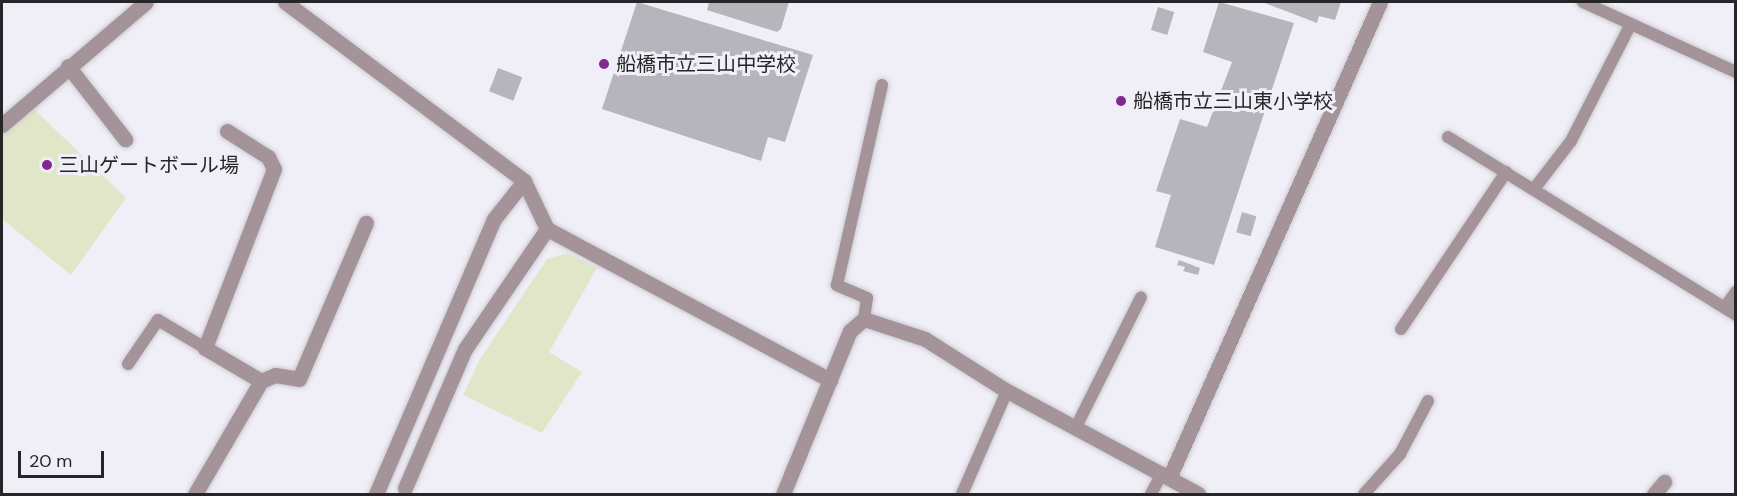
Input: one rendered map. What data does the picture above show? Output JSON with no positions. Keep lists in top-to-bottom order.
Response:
{
  "places": ["船橋市立三山中学校", "船橋市立三山東小学校", "三山ゲートボール場"],
  "scale_bar": "20 m"
}
